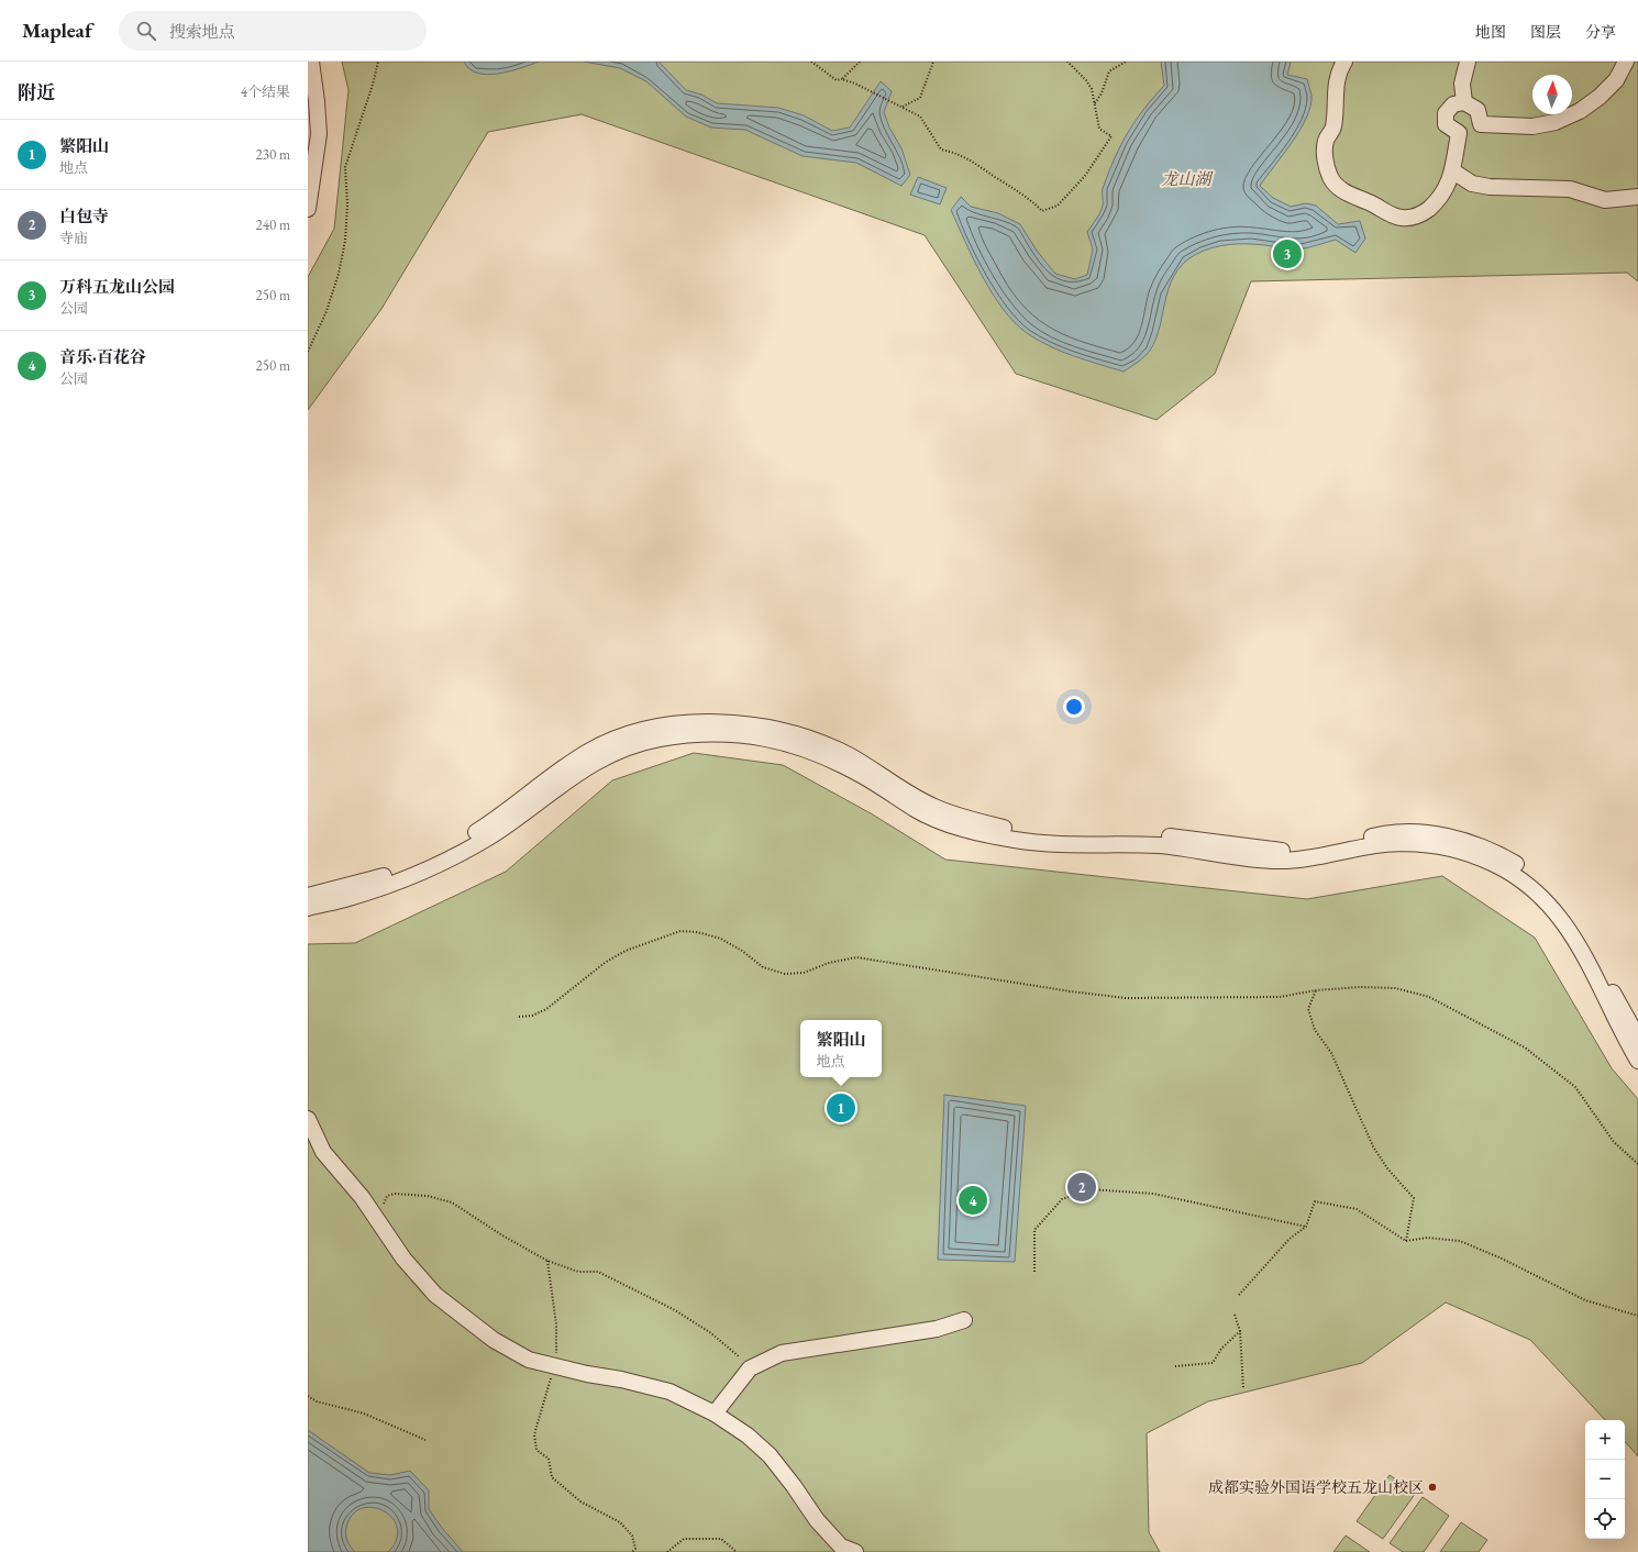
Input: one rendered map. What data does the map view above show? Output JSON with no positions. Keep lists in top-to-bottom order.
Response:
{
  "water": ["龙山湖"],
  "places": ["成都实验外国语学校五龙山校区"],
  "north": "top",
  "page": {
    "header": "Mapleaf",
    "search": "搜索地点",
    "nav": ["地图", "图层", "分享"],
    "heading": ["附近", "4个结果"],
    "list": [
      {
        "mark": "1",
        "name": "繁阳山",
        "note": "地点",
        "value": "230 m"
      },
      {
        "mark": "2",
        "name": "白包寺",
        "note": "寺庙",
        "value": "240 m"
      },
      {
        "mark": "3",
        "name": "万科五龙山公园",
        "note": "公园",
        "value": "250 m"
      },
      {
        "mark": "4",
        "name": "音乐·百花谷",
        "note": "公园",
        "value": "250 m"
      }
    ],
    "pins": [
      "3",
      "1",
      "2",
      "4"
    ],
    "popup": ["繁阳山", "地点"],
    "map_buttons": ["+", "−"]
  }
}
